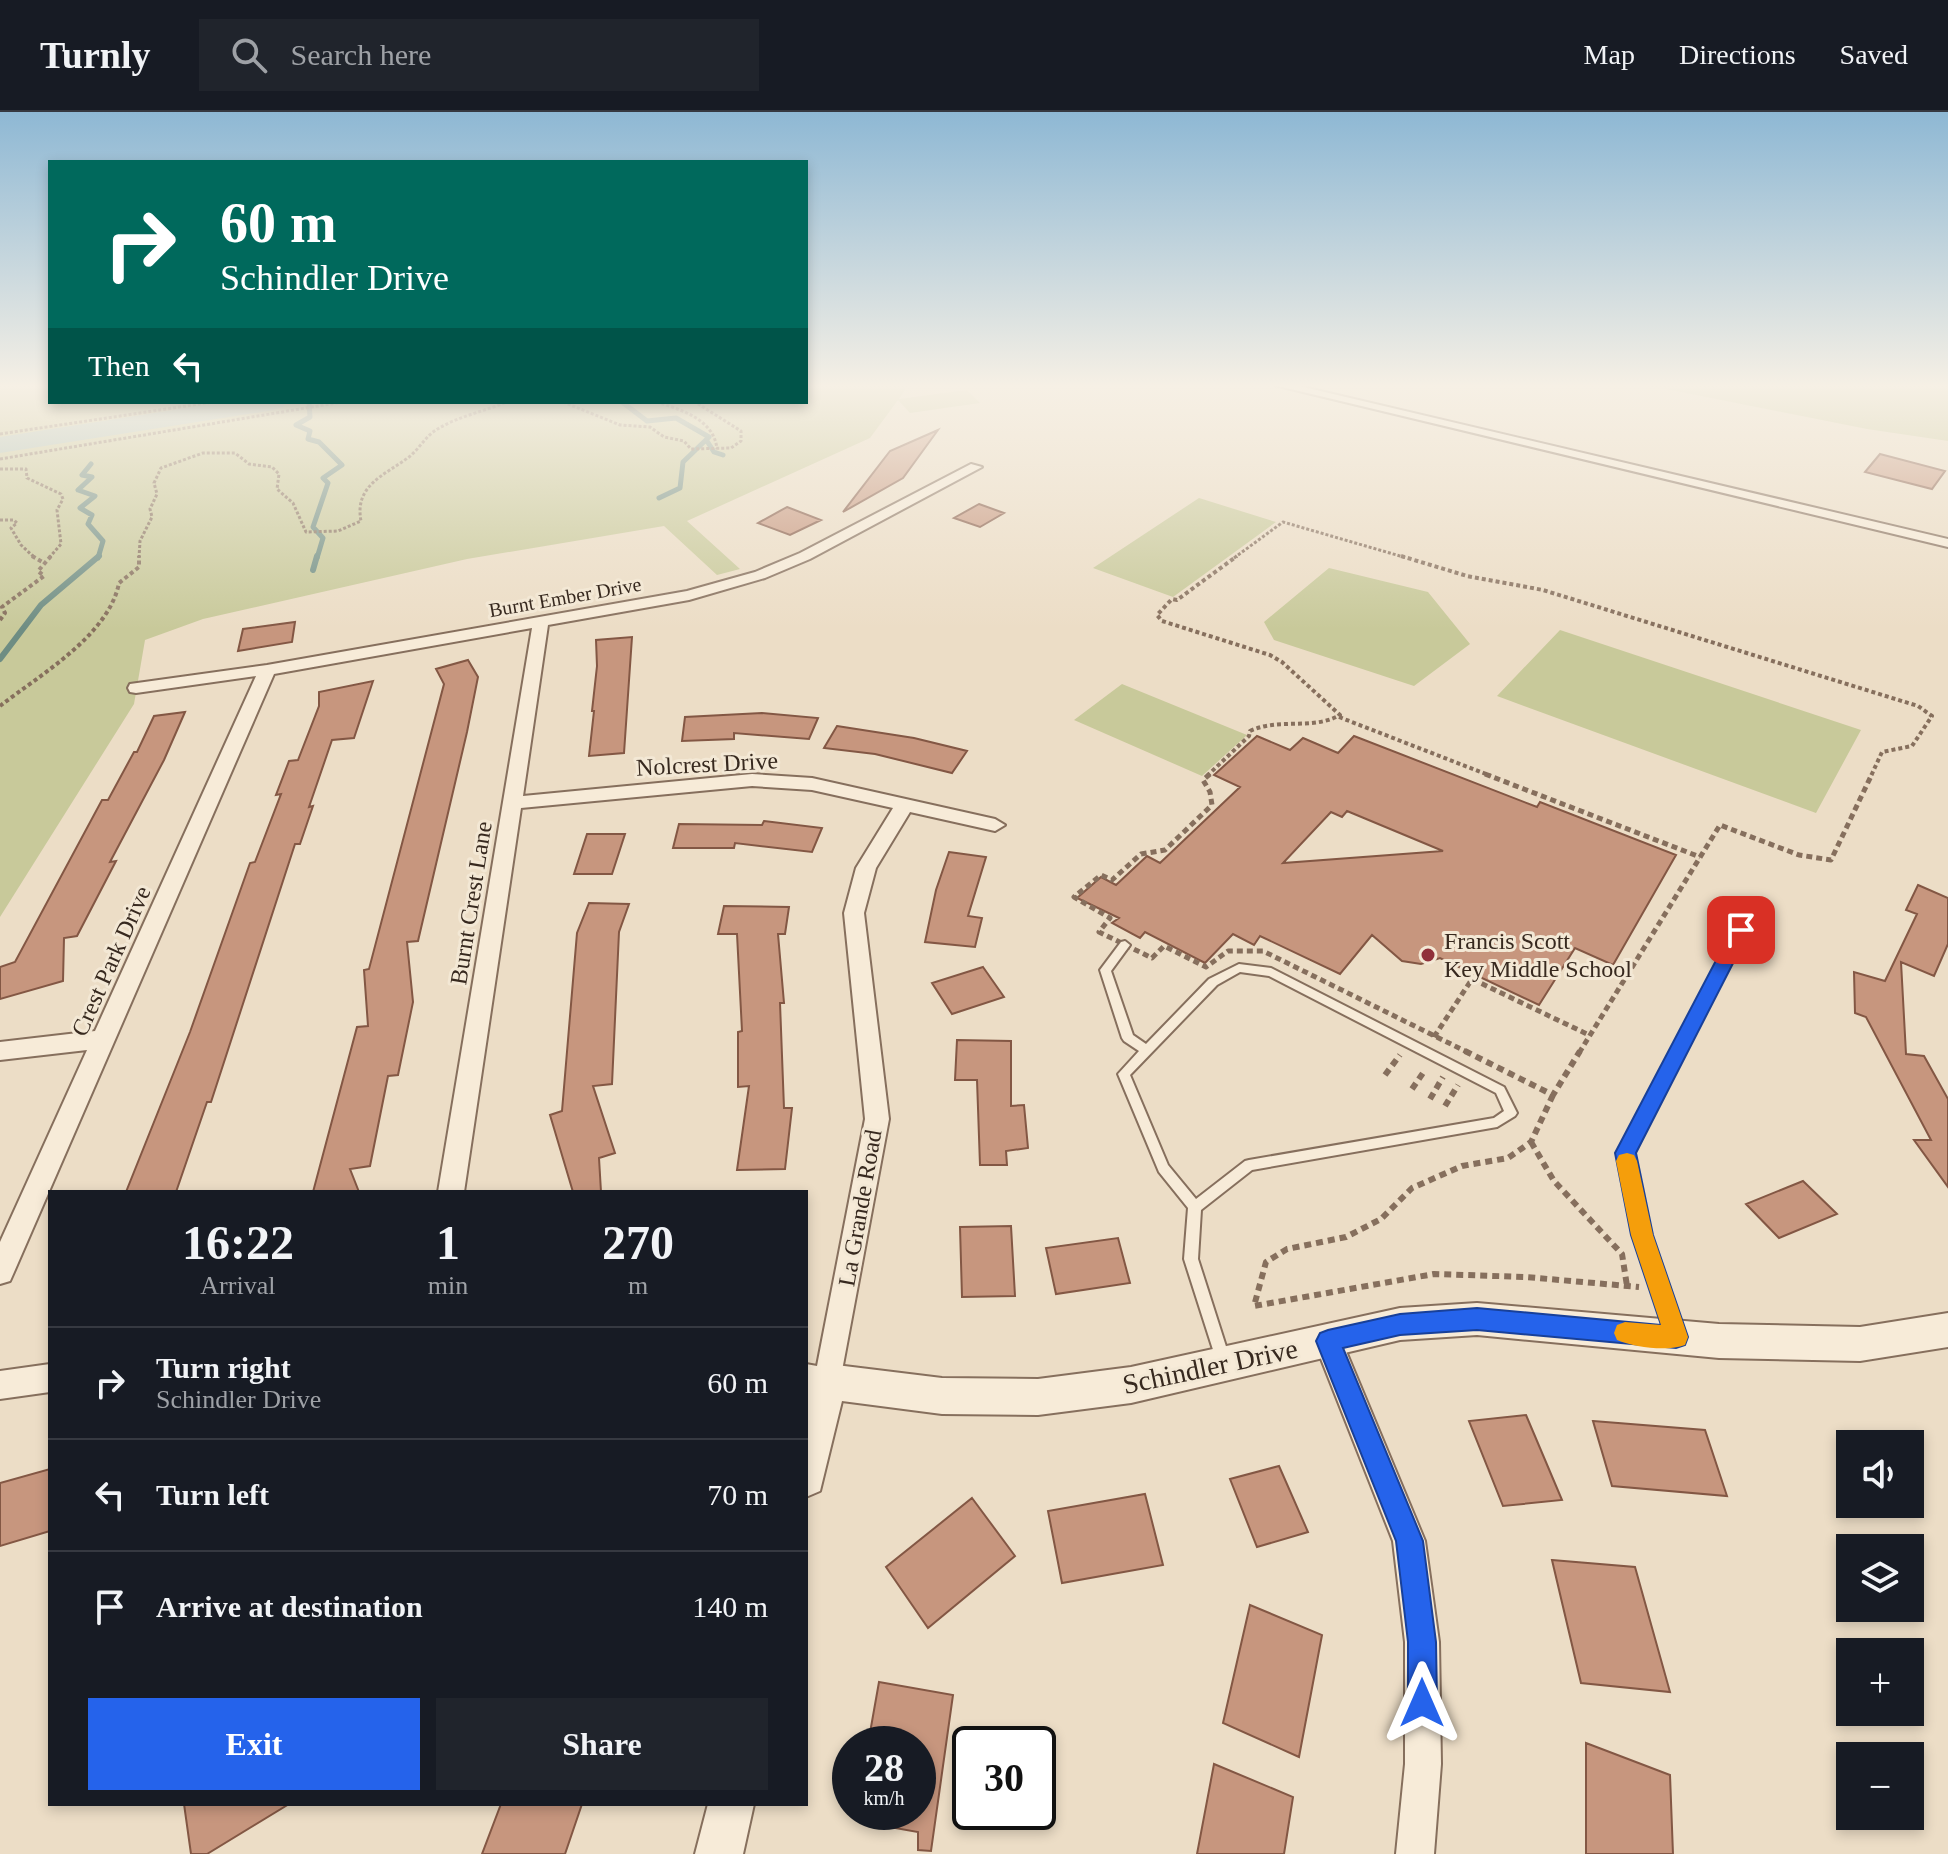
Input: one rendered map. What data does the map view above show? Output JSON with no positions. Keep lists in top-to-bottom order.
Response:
{
  "streets": {
    "street": [
      "Burnt Ember Drive",
      "Nolcrest Drive",
      "Burnt Crest Lane",
      "Crest Park Drive",
      "La Grande Road",
      "Schindler Drive"
    ]
  },
  "crossings": [
    ["Burnt Ember Drive", "Burnt Crest Lane"],
    ["Burnt Ember Drive", "Crest Park Drive"],
    ["Nolcrest Drive", "Burnt Crest Lane"],
    ["Nolcrest Drive", "La Grande Road"],
    ["La Grande Road", "Schindler Drive"]
  ],
  "places": ["Francis Scott Key Middle School"],
  "page": {
    "header": "Turnly",
    "search": "Search here",
    "nav": ["Map", "Directions", "Saved"],
    "turn": ["60 m", "Schindler Drive"],
    "then": "Then",
    "eta": [
      "16:22",
      "Arrival",
      "1",
      "min",
      "270",
      "m"
    ],
    "list": [
      {
        "name": "Turn right",
        "note": "Schindler Drive",
        "value": "60 m"
      },
      {
        "name": "Turn left",
        "value": "70 m"
      },
      {
        "name": "Arrive at destination",
        "value": "140 m"
      }
    ],
    "map_buttons": ["+", "−"],
    "buttons": ["Exit", "Share"],
    "speed": "28 km/h",
    "limit": "30"
  }
}
